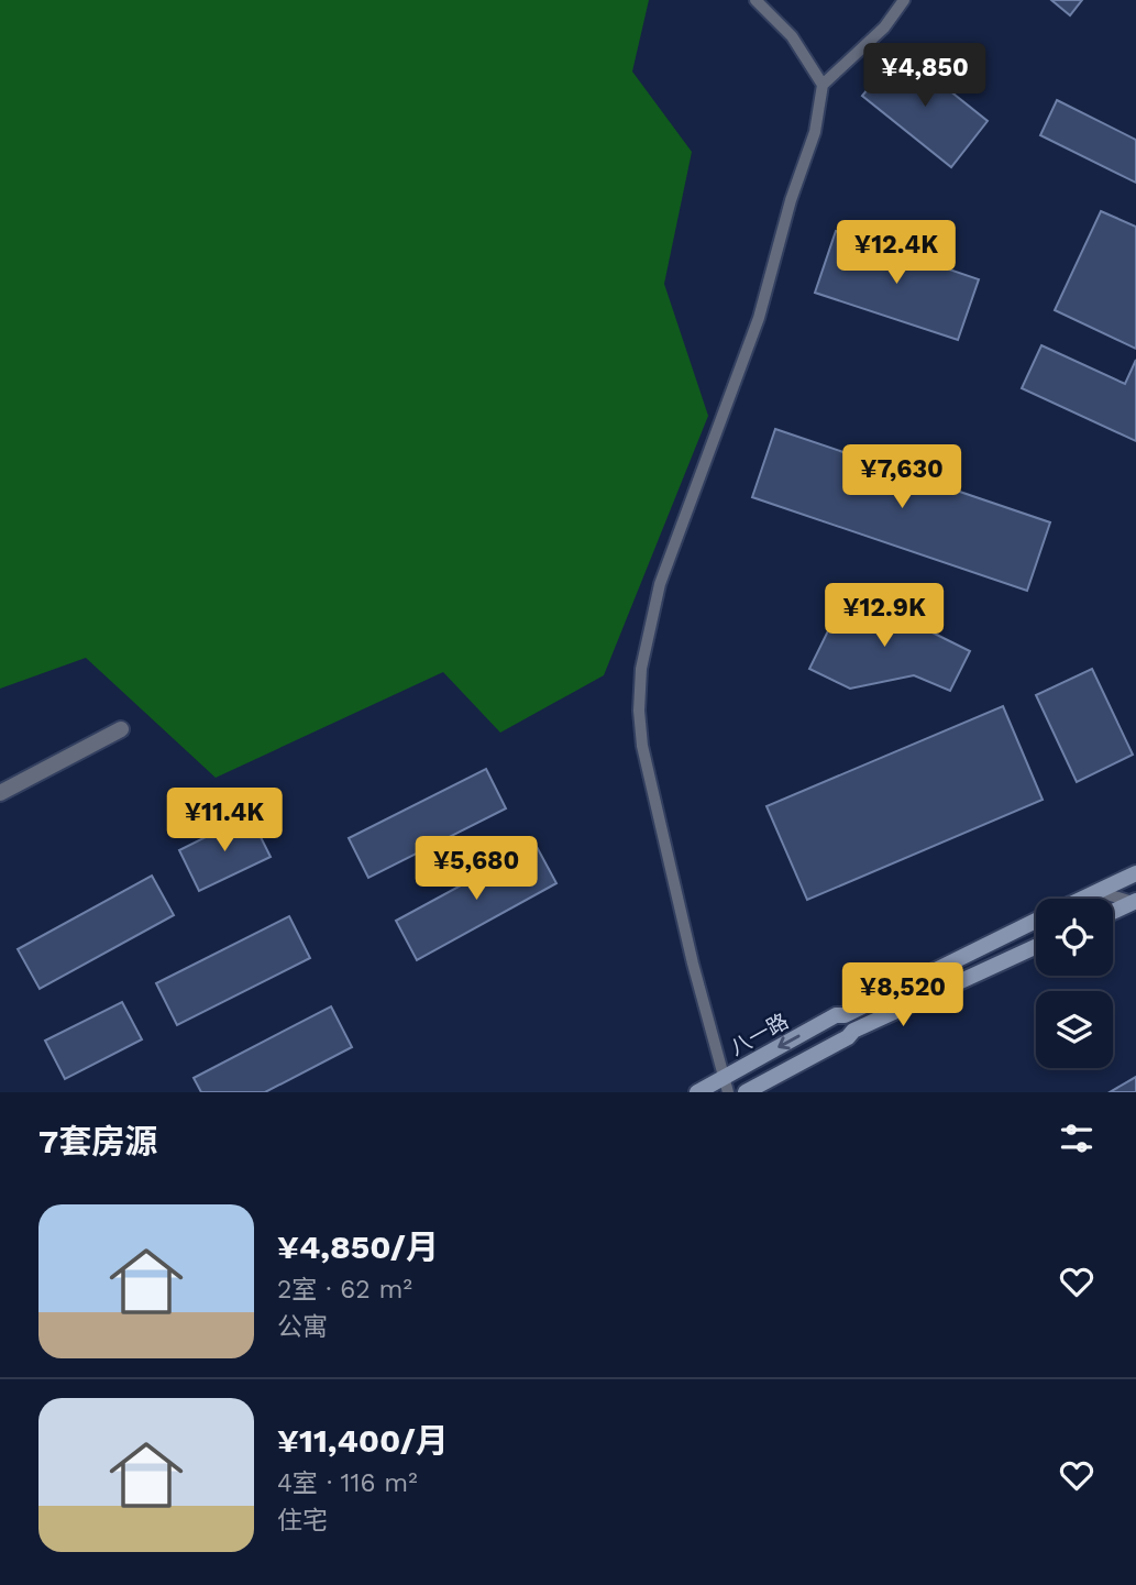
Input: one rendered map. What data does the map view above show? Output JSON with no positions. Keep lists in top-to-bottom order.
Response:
{
  "streets": {
    "main road": ["八一路"]
  },
  "page": {
    "price": [
      "¥4,850",
      "¥12.4K",
      "¥7,630",
      "¥12.9K",
      "¥11.4K",
      "¥5,680",
      "¥8,520"
    ],
    "heading": "7套房源",
    "list": [
      {
        "name": "¥4,850/月",
        "note": "2室 · 62 m² · 公寓"
      },
      {
        "name": "¥11,400/月",
        "note": "4室 · 116 m² · 住宅"
      }
    ]
  }
}
